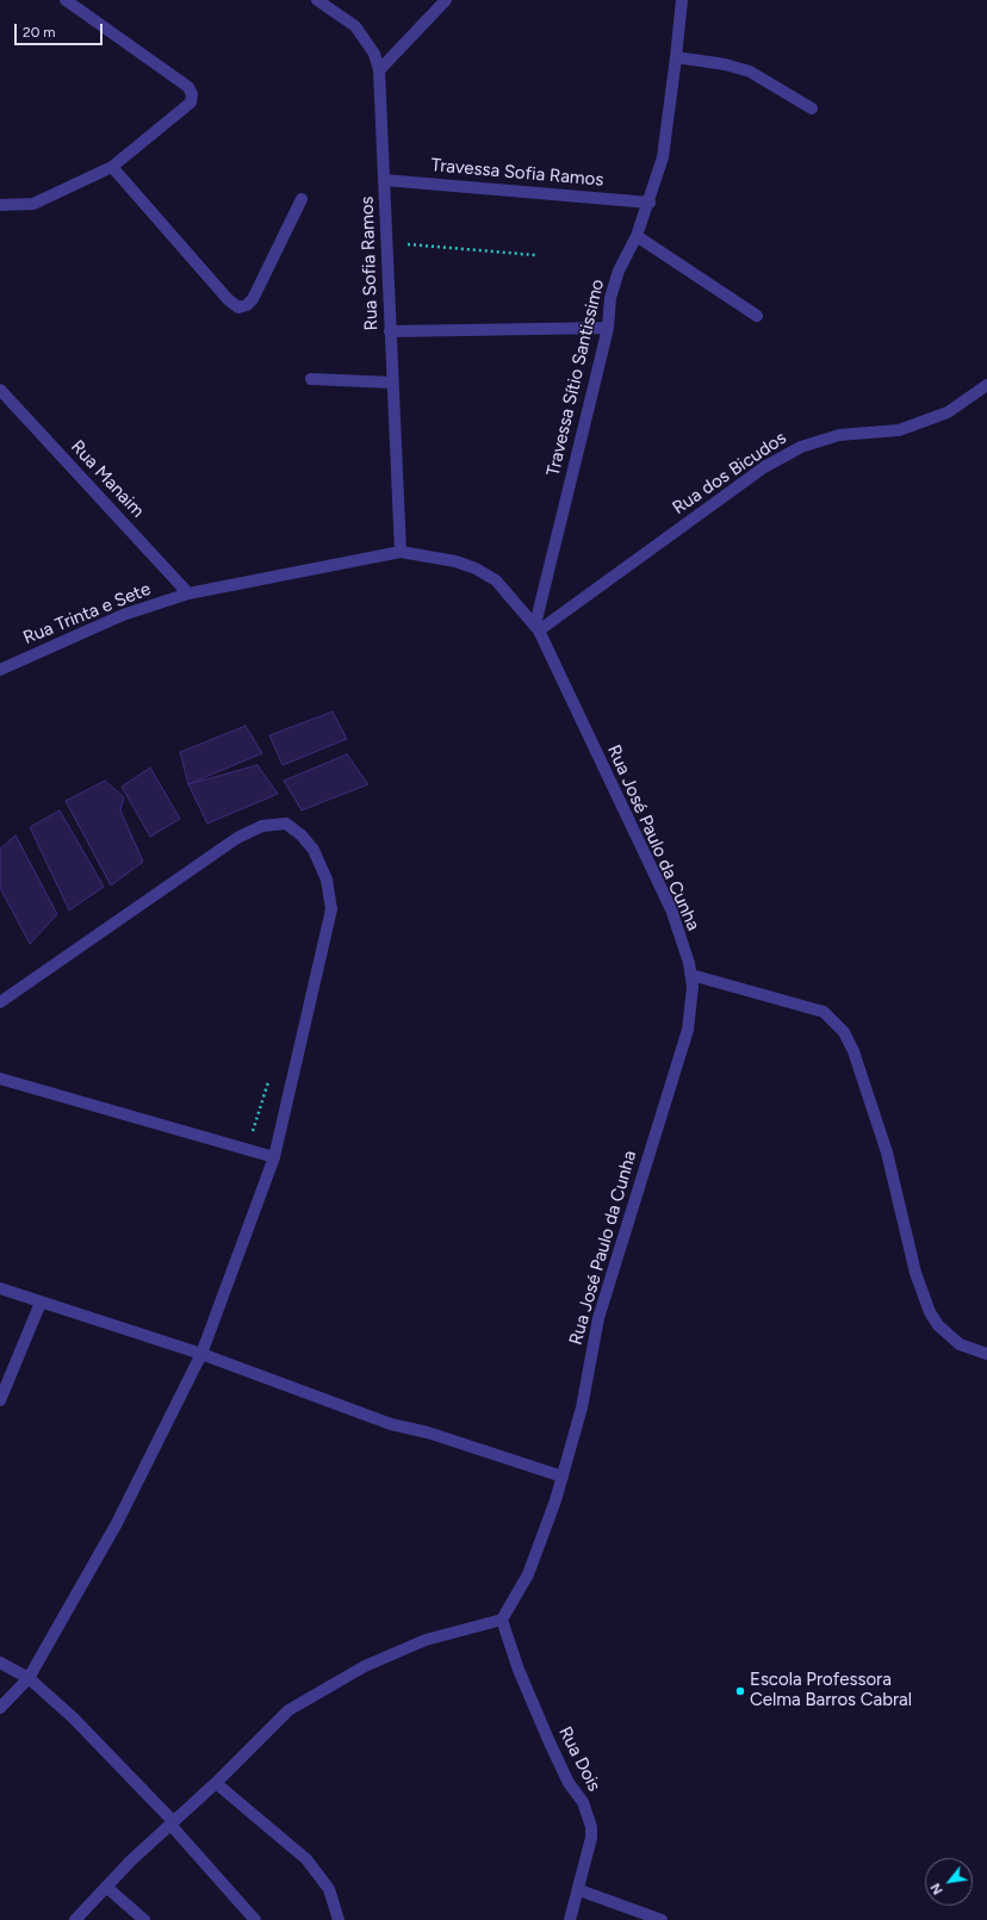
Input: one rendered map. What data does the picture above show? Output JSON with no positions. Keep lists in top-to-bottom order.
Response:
{
  "streets": {
    "street": [
      "Travessa Sofia Ramos",
      "Rua Sofia Ramos",
      "Travessa Sítio Santissimo",
      "Rua dos Bicudos",
      "Rua Manaim",
      "Rua Trinta e Sete",
      "Rua José Paulo da Cunha",
      "Rua Dois"
    ]
  },
  "crossings": [
    ["Travessa Sofia Ramos", "Rua Sofia Ramos"],
    ["Travessa Sofia Ramos", "Travessa Sítio Santissimo"],
    ["Rua Sofia Ramos", "Rua José Paulo da Cunha"],
    ["Travessa Sítio Santissimo", "Rua dos Bicudos"],
    ["Travessa Sítio Santissimo", "Rua José Paulo da Cunha"],
    ["Rua dos Bicudos", "Rua José Paulo da Cunha"],
    ["Rua Manaim", "Rua Trinta e Sete"],
    ["Rua José Paulo da Cunha", "Rua Dois"]
  ],
  "places": ["Escola Professora Celma Barros Cabral"],
  "scale_bar": "20 m",
  "north": "bottom left"
}
